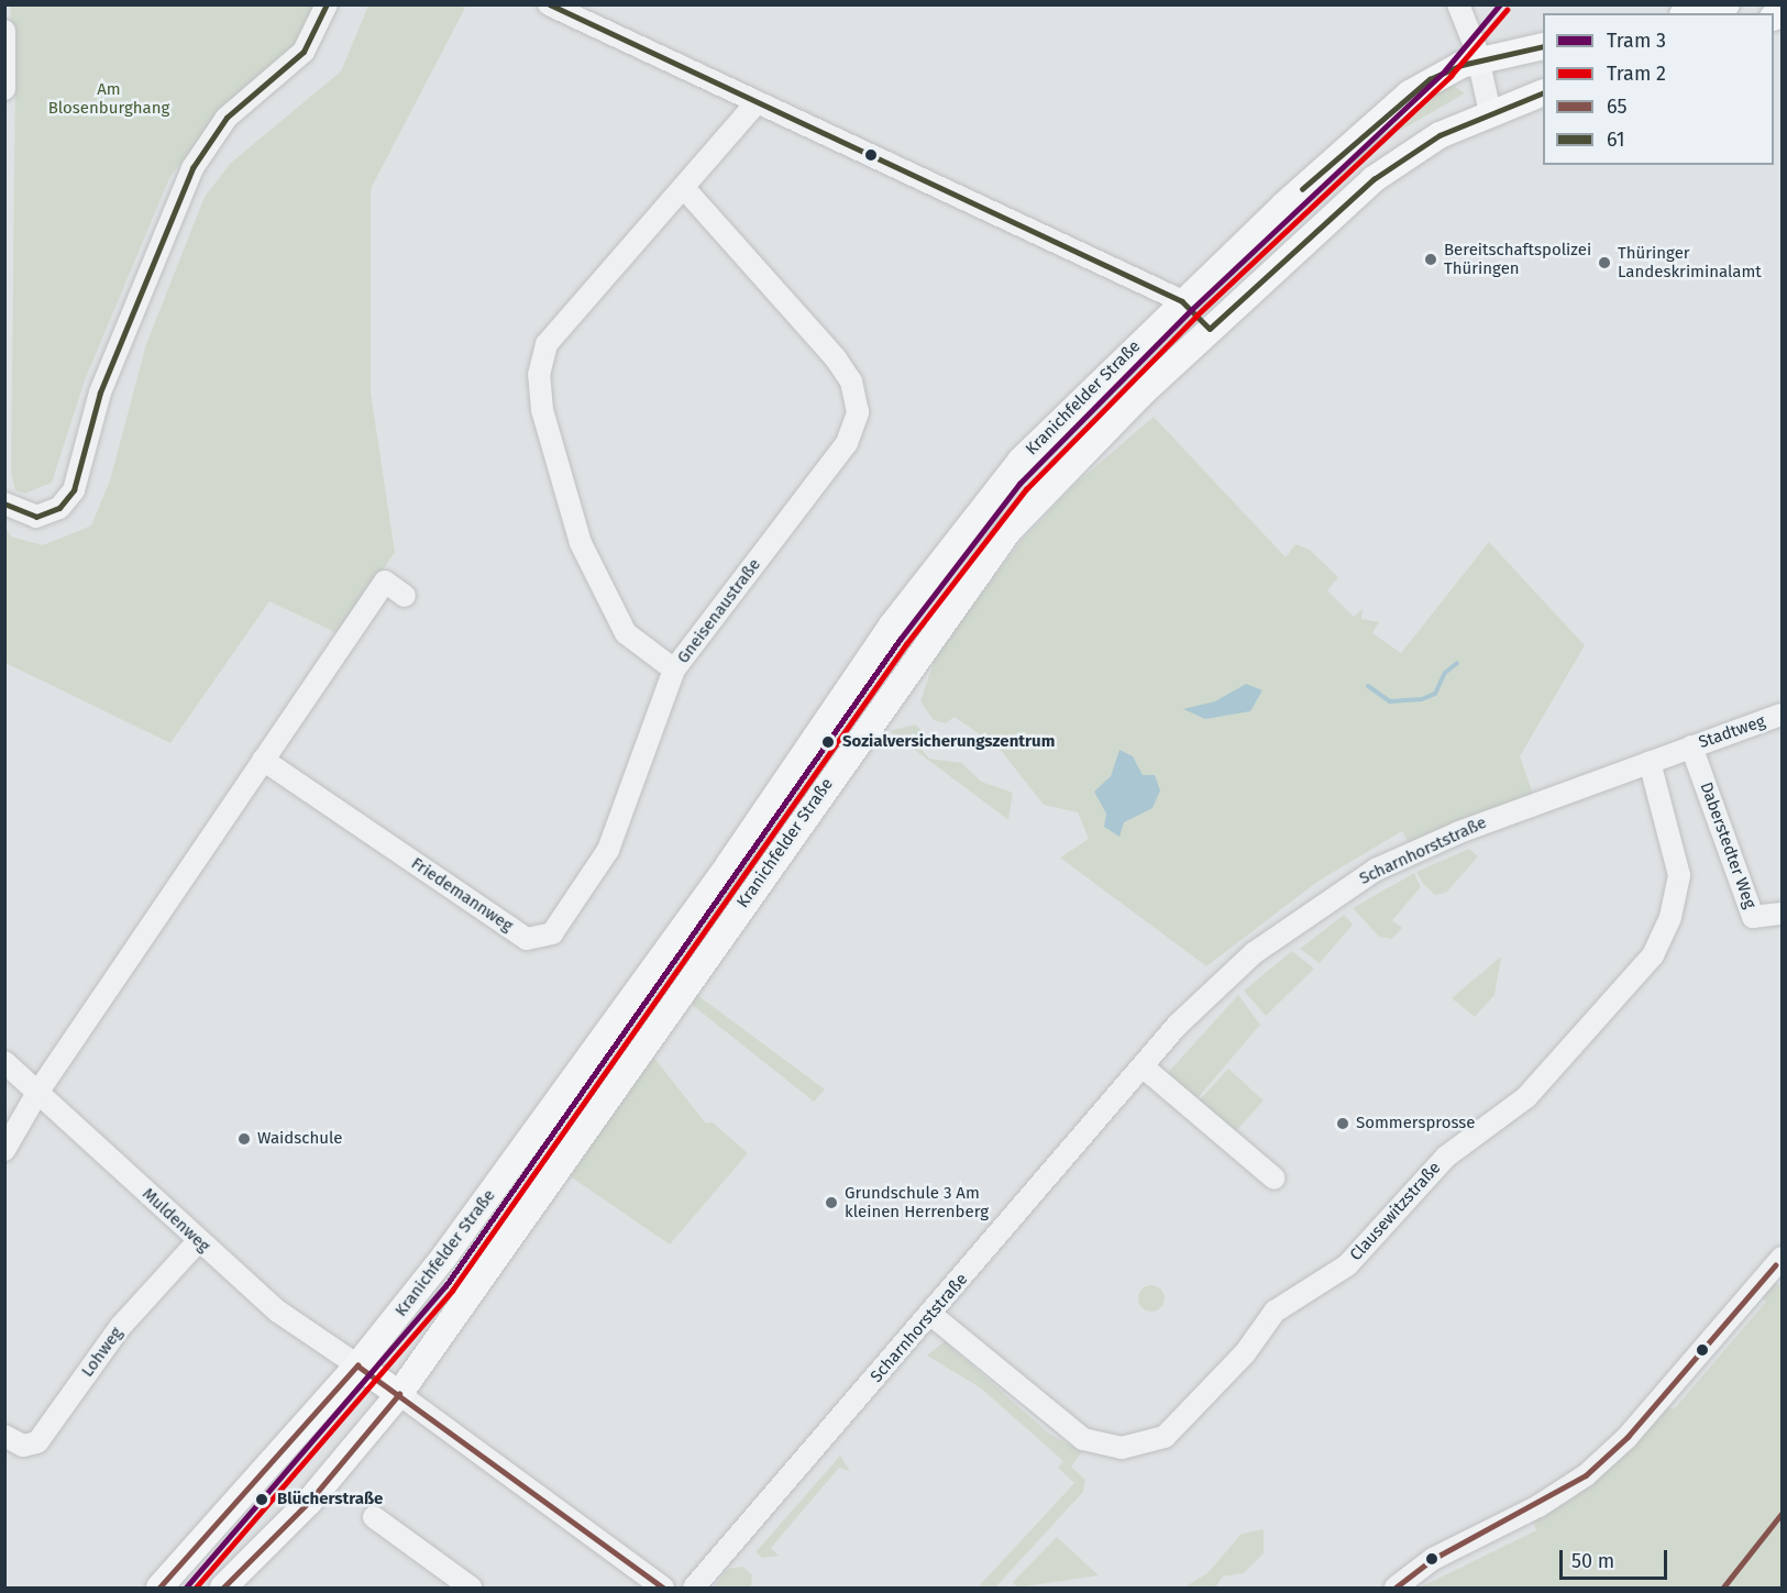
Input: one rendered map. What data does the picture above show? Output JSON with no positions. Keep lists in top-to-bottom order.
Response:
{
  "streets": {
    "main road": ["Kranichfelder Straße"],
    "street": [
      "Gneisenaustraße",
      "Stadtweg",
      "Daberstedter Weg",
      "Scharnhorststraße",
      "Friedemannweg",
      "Clausewitzstraße",
      "Muldenweg",
      "Lohweg"
    ]
  },
  "crossings": [
    ["Kranichfelder Straße", "Muldenweg"],
    ["Gneisenaustraße", "Friedemannweg"],
    ["Stadtweg", "Daberstedter Weg"],
    ["Stadtweg", "Scharnhorststraße"],
    ["Daberstedter Weg", "Scharnhorststraße"],
    ["Scharnhorststraße", "Clausewitzstraße"],
    ["Muldenweg", "Lohweg"]
  ],
  "parks": ["Am Blosenburghang"],
  "places": [
    "Bereitschaftspolizei Thüringen",
    "Thüringer Landeskriminalamt",
    "Sozialversicherungszentrum",
    "Sommersprosse",
    "Waidschule",
    "Grundschule 3 Am kleinen Herrenberg",
    "Blücherstraße"
  ],
  "lines": [
    "tram line 3",
    "transit line 61",
    "tram line 2",
    "transit line 65"
  ],
  "legend": [
    "Tram 3",
    "Tram 2",
    "65",
    "61"
  ],
  "scale_bar": "50 m"
}
